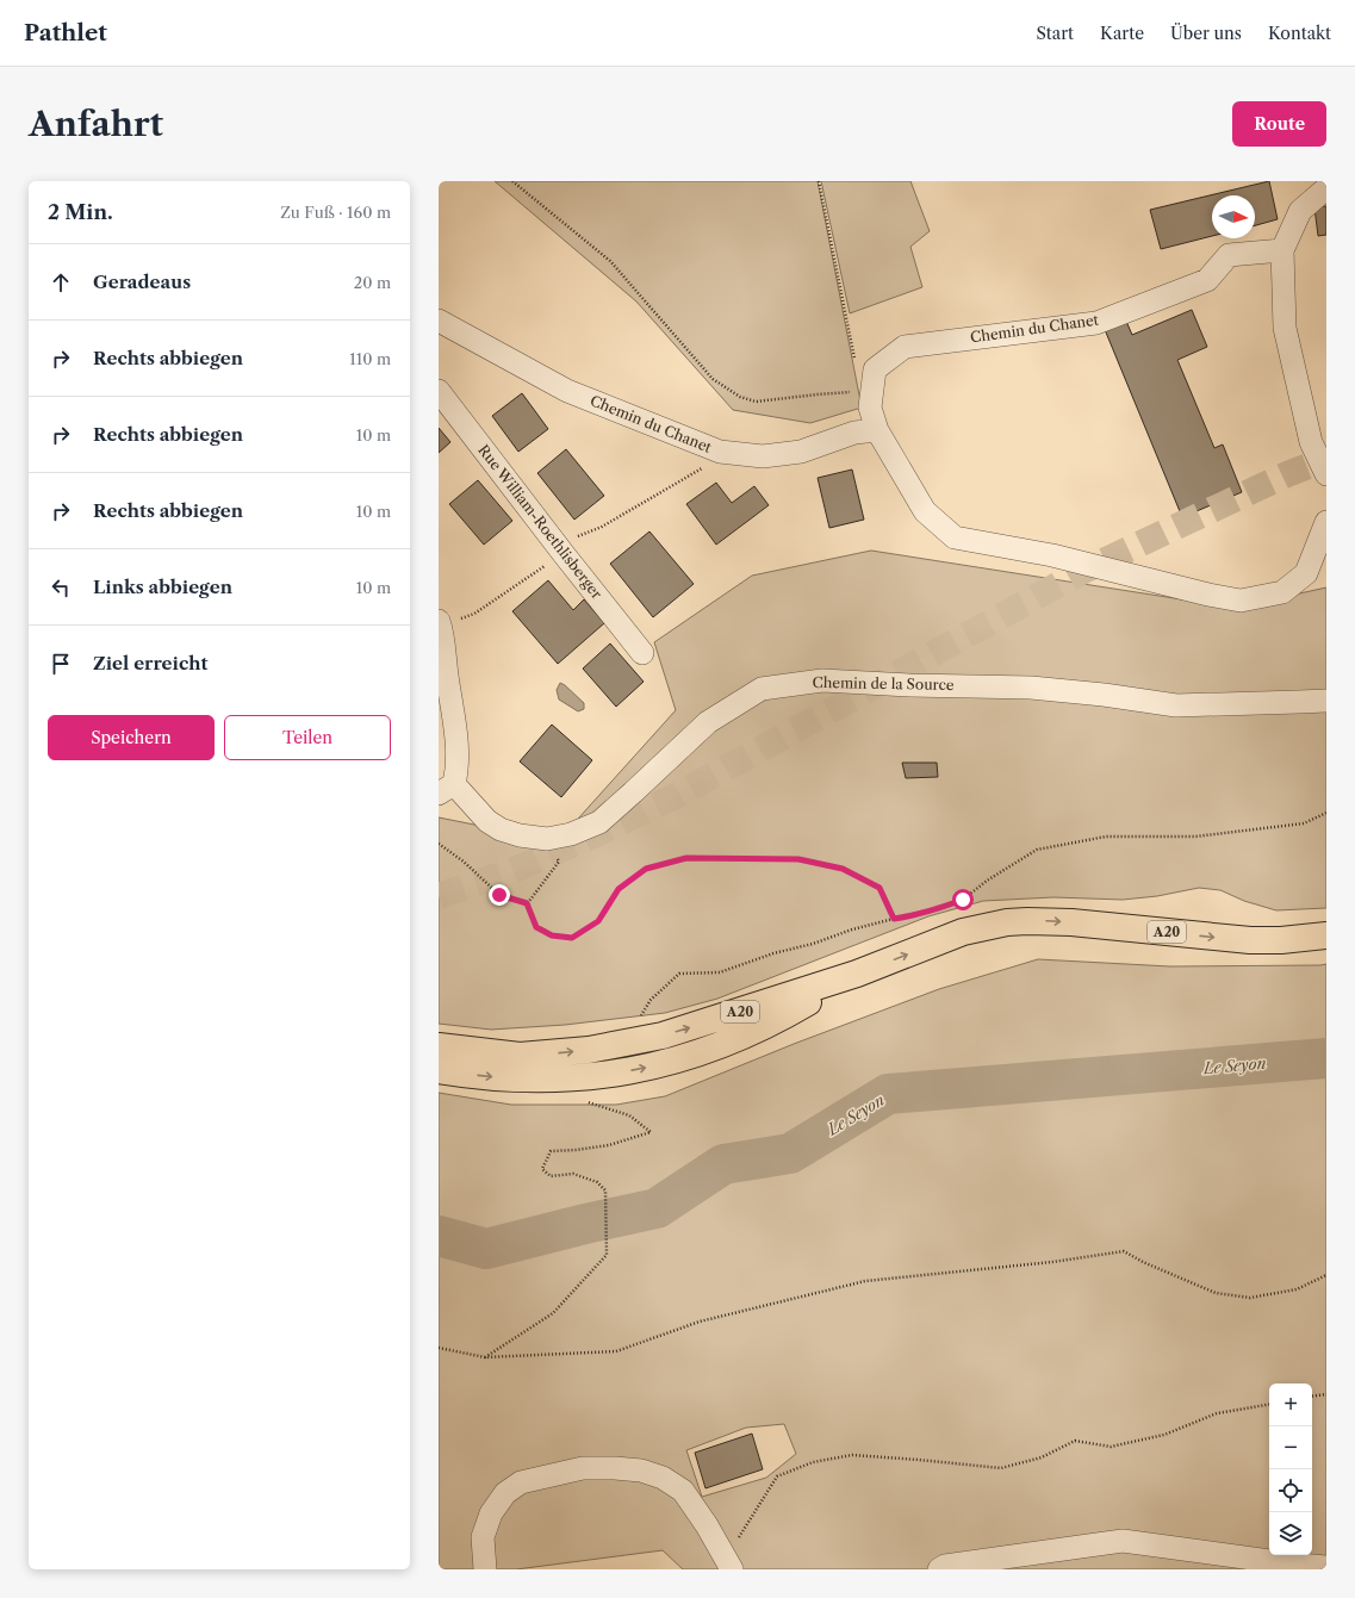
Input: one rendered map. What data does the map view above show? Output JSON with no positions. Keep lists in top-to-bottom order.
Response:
{
  "streets": {
    "highway": ["A20"],
    "street": ["Chemin du Chanet", "Rue William-Roethlisberger", "Chemin de la Source"]
  },
  "water": ["Le Seyon"],
  "north": "right",
  "page": {
    "header": "Pathlet",
    "nav": [
      "Start",
      "Karte",
      "Über uns",
      "Kontakt"
    ],
    "buttons": [
      "Route",
      ["Speichern", "Teilen"]
    ],
    "title": "Anfahrt",
    "heading": ["2 Min.", "Zu Fuß · 160 m"],
    "list": [
      ["Geradeaus", "20 m"],
      ["Rechts abbiegen", "110 m"],
      ["Rechts abbiegen", "10 m"],
      ["Rechts abbiegen", "10 m"],
      ["Links abbiegen", "10 m"],
      "Ziel erreicht"
    ],
    "map_buttons": ["+", "−"]
  }
}
